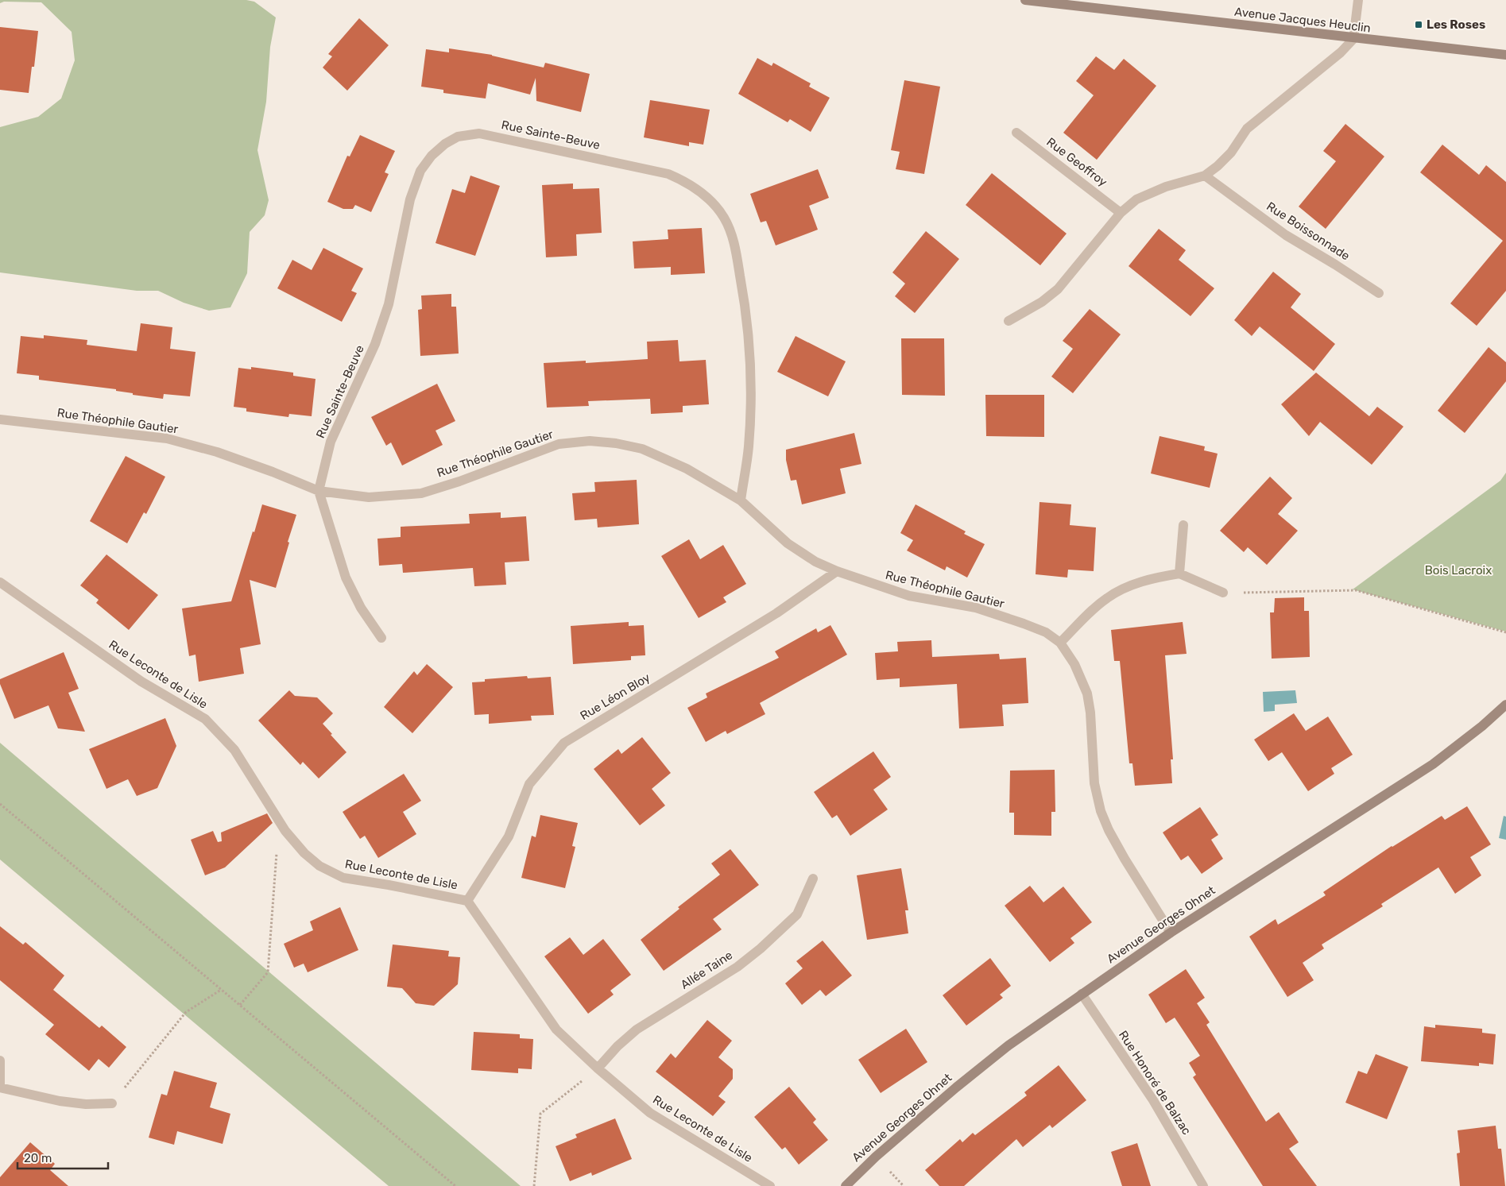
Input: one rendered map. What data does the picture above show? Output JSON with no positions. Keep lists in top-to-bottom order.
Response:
{
  "streets": {
    "street": [
      "Avenue Jacques Heuclin",
      "Rue Sainte-Beuve",
      "Rue Geoffroy",
      "Rue Boissonnade",
      "Rue Théophile Gautier",
      "Rue Leconte de Lisle",
      "Rue Léon Bloy",
      "Avenue Georges Ohnet",
      "Allée Taine",
      "Rue Honoré de Balzac"
    ]
  },
  "crossings": [
    ["Rue Sainte-Beuve", "Rue Théophile Gautier"],
    ["Rue Théophile Gautier", "Rue Léon Bloy"],
    ["Rue Théophile Gautier", "Avenue Georges Ohnet"],
    ["Rue Leconte de Lisle", "Rue Léon Bloy"],
    ["Rue Leconte de Lisle", "Allée Taine"],
    ["Avenue Georges Ohnet", "Rue Honoré de Balzac"]
  ],
  "parks": ["Bois Lacroix"],
  "places": {
    "transit": ["Les Roses"]
  },
  "scale_bar": "20 m"
}
